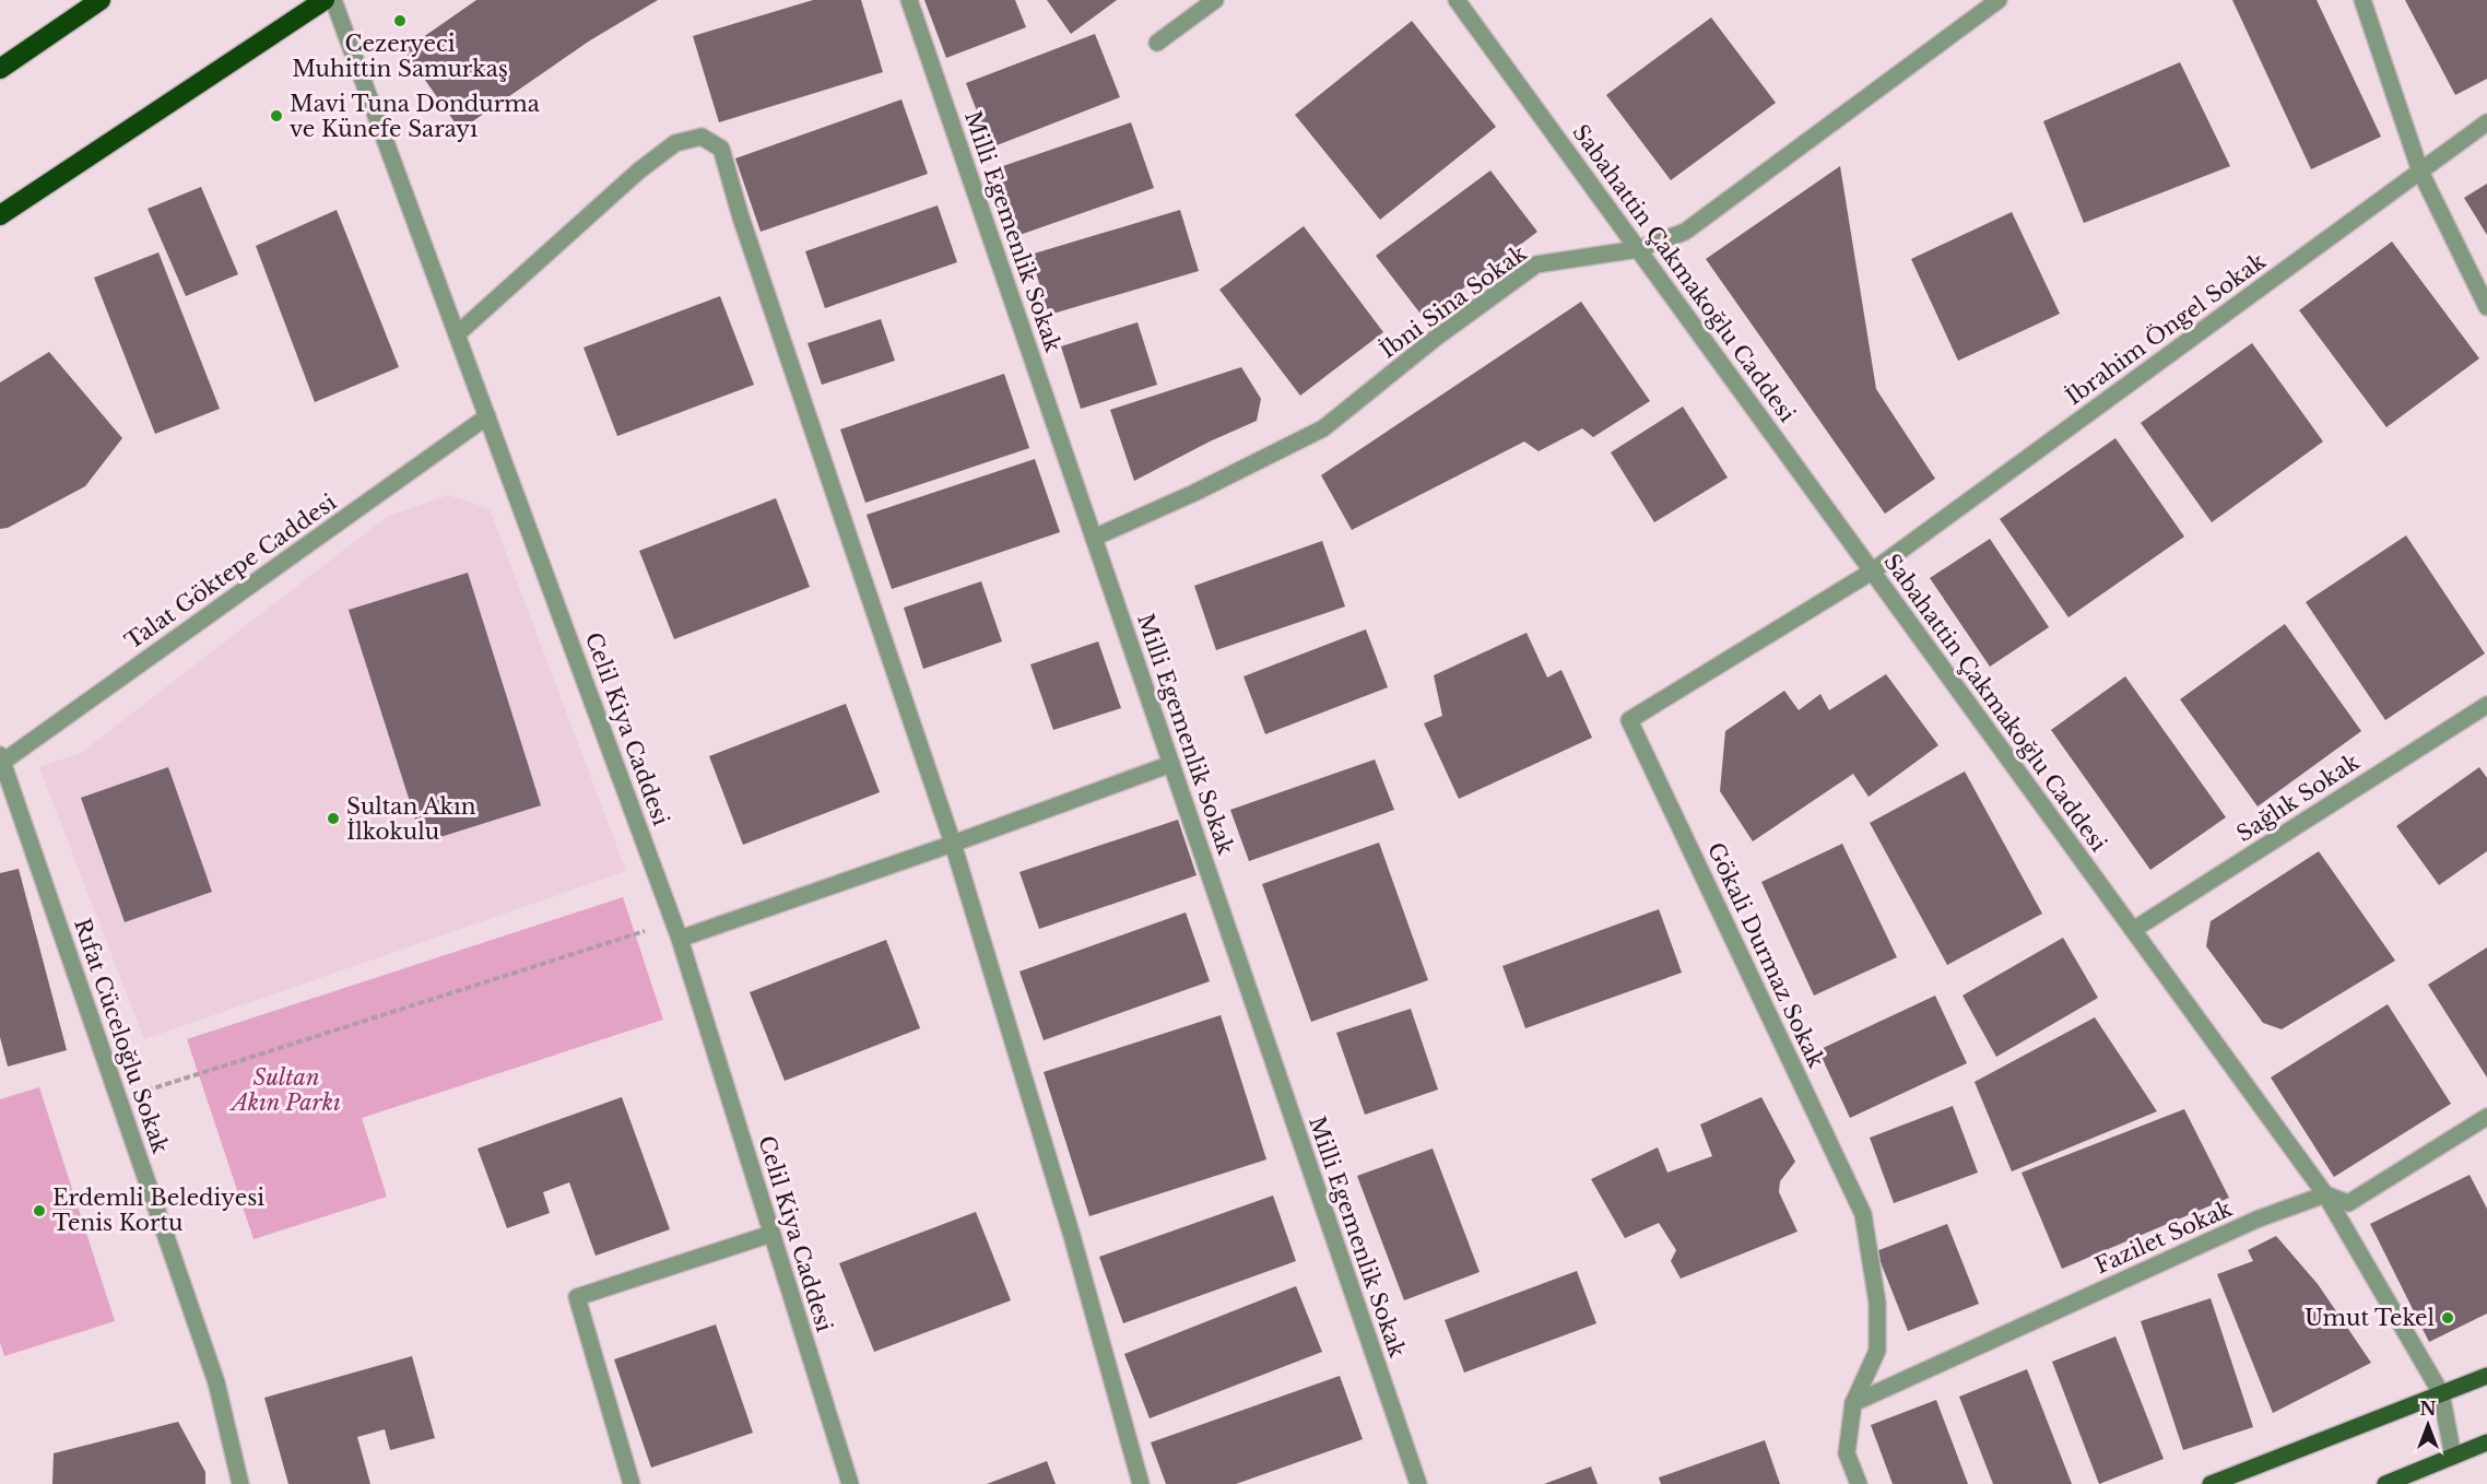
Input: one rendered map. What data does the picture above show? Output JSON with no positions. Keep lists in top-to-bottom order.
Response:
{
  "streets": {
    "street": [
      "Milli Egemenlik Sokak",
      "Sabahattin Çakmakoğlu Caddesi",
      "İbni Sina Sokak",
      "İbrahim Öngel Sokak",
      "Talat Göktepe Caddesi",
      "Celil Kiya Caddesi",
      "Sağlık Sokak",
      "Gökali Durmaz Sokak",
      "Rıfat Cüceloğlu Sokak",
      "Fazilet Sokak"
    ]
  },
  "crossings": [
    ["Milli Egemenlik Sokak", "İbni Sina Sokak"],
    ["Sabahattin Çakmakoğlu Caddesi", "İbni Sina Sokak"],
    ["Sabahattin Çakmakoğlu Caddesi", "İbrahim Öngel Sokak"],
    ["Sabahattin Çakmakoğlu Caddesi", "Sağlık Sokak"],
    ["Sabahattin Çakmakoğlu Caddesi", "Gökali Durmaz Sokak"],
    ["Sabahattin Çakmakoğlu Caddesi", "Fazilet Sokak"],
    ["İbrahim Öngel Sokak", "Gökali Durmaz Sokak"],
    ["Talat Göktepe Caddesi", "Celil Kiya Caddesi"],
    ["Talat Göktepe Caddesi", "Rıfat Cüceloğlu Sokak"],
    ["Gökali Durmaz Sokak", "Fazilet Sokak"]
  ],
  "parks": ["Sultan Akın Parkı"],
  "places": [
    "Cezeryeci Muhittin Samurkaş",
    "Mavi Tuna Dondurma ve Künefe Sarayı",
    "Sultan Akın İlkokulu",
    "Erdemli Belediyesi Tenis Kortu",
    "Umut Tekel"
  ],
  "north": "top"
}
